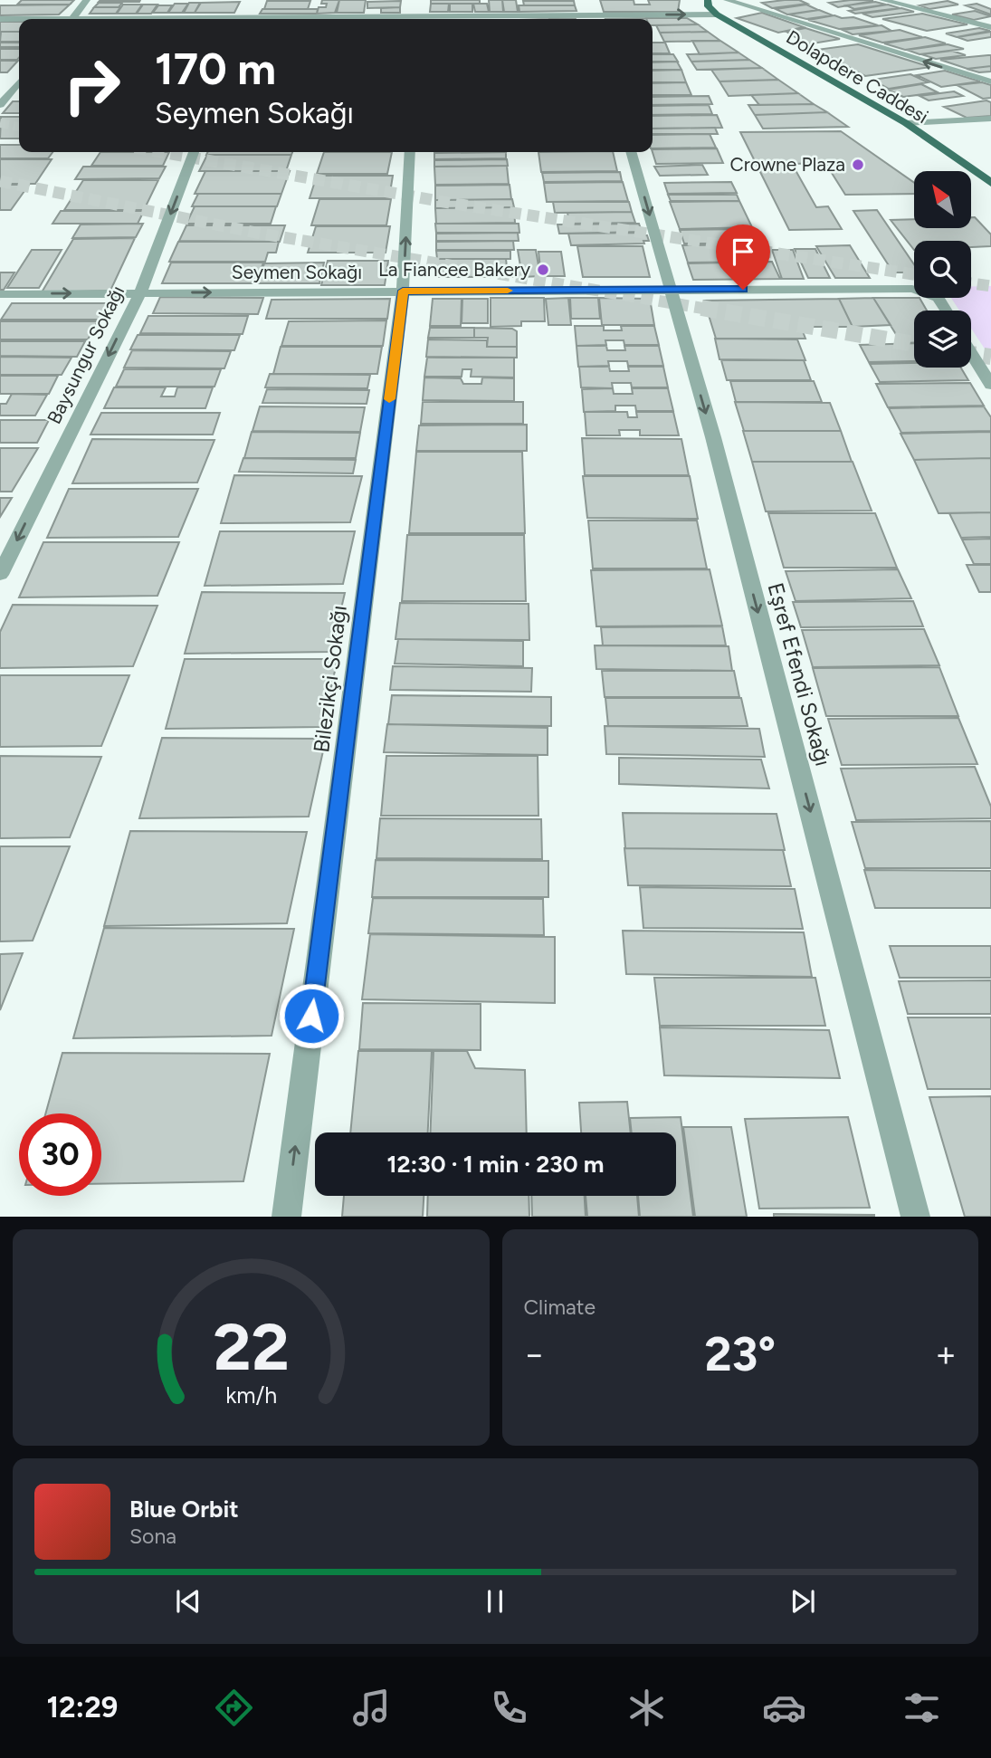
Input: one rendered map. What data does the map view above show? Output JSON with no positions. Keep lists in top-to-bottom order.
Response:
{
  "streets": {
    "main road": ["Dolapdere Caddesi"],
    "street": [
      "Seymen Sokağı",
      "Baysungur Sokağı",
      "Eşref Efendi Sokağı",
      "Bilezikçi Sokağı"
    ]
  },
  "crossings": [
    ["Seymen Sokağı", "Baysungur Sokağı"],
    ["Seymen Sokağı", "Eşref Efendi Sokağı"],
    ["Seymen Sokağı", "Bilezikçi Sokağı"]
  ],
  "one_way": [
    "Seymen Sokağı",
    "Baysungur Sokağı",
    "Eşref Efendi Sokağı",
    "Bilezikçi Sokağı"
  ],
  "places": ["Crowne Plaza", "La Fiancee Bakery"],
  "north": "top left",
  "page": {
    "turn": ["170 m", "Seymen Sokağı"],
    "limit": "30",
    "trip": "12:30 · 1 min · 230 m",
    "tile": "Climate",
    "heat": ["−", "23°", "+"],
    "song": ["Blue Orbit", "Sona"],
    "tabs": "12:29",
    "gauge": ["22", "km/h"]
  }
}
